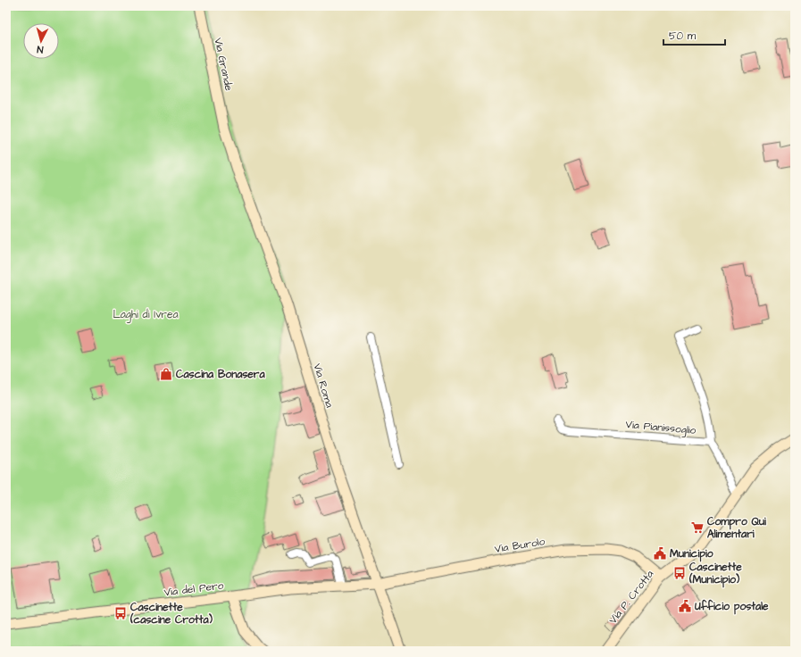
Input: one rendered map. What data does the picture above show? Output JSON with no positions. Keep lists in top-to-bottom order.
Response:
{
  "streets": {
    "street": [
      "Via Grande",
      "Via Roma",
      "Via Pianissoglio",
      "Via Burolo",
      "Via del Pero",
      "Via P. Crotta"
    ]
  },
  "crossings": [
    ["Via Grande", "Via Roma"],
    ["Via Roma", "Via Burolo"],
    ["Via Roma", "Via del Pero"],
    ["Via Pianissoglio", "Via P. Crotta"],
    ["Via Burolo", "Via del Pero"],
    ["Via Burolo", "Via P. Crotta"]
  ],
  "parks": ["Laghi di Ivrea"],
  "places": {
    "shop": ["Cascina Bonasera"],
    "supermarket": ["Compro Qui Alimentari"],
    "public building": ["Municipio", "Ufficio postale"],
    "bus stop": ["Cascinette (Municipio)", "Cascinette (cascine Crotta)"]
  },
  "scale_bar": "50 m",
  "north": "bottom"
}
